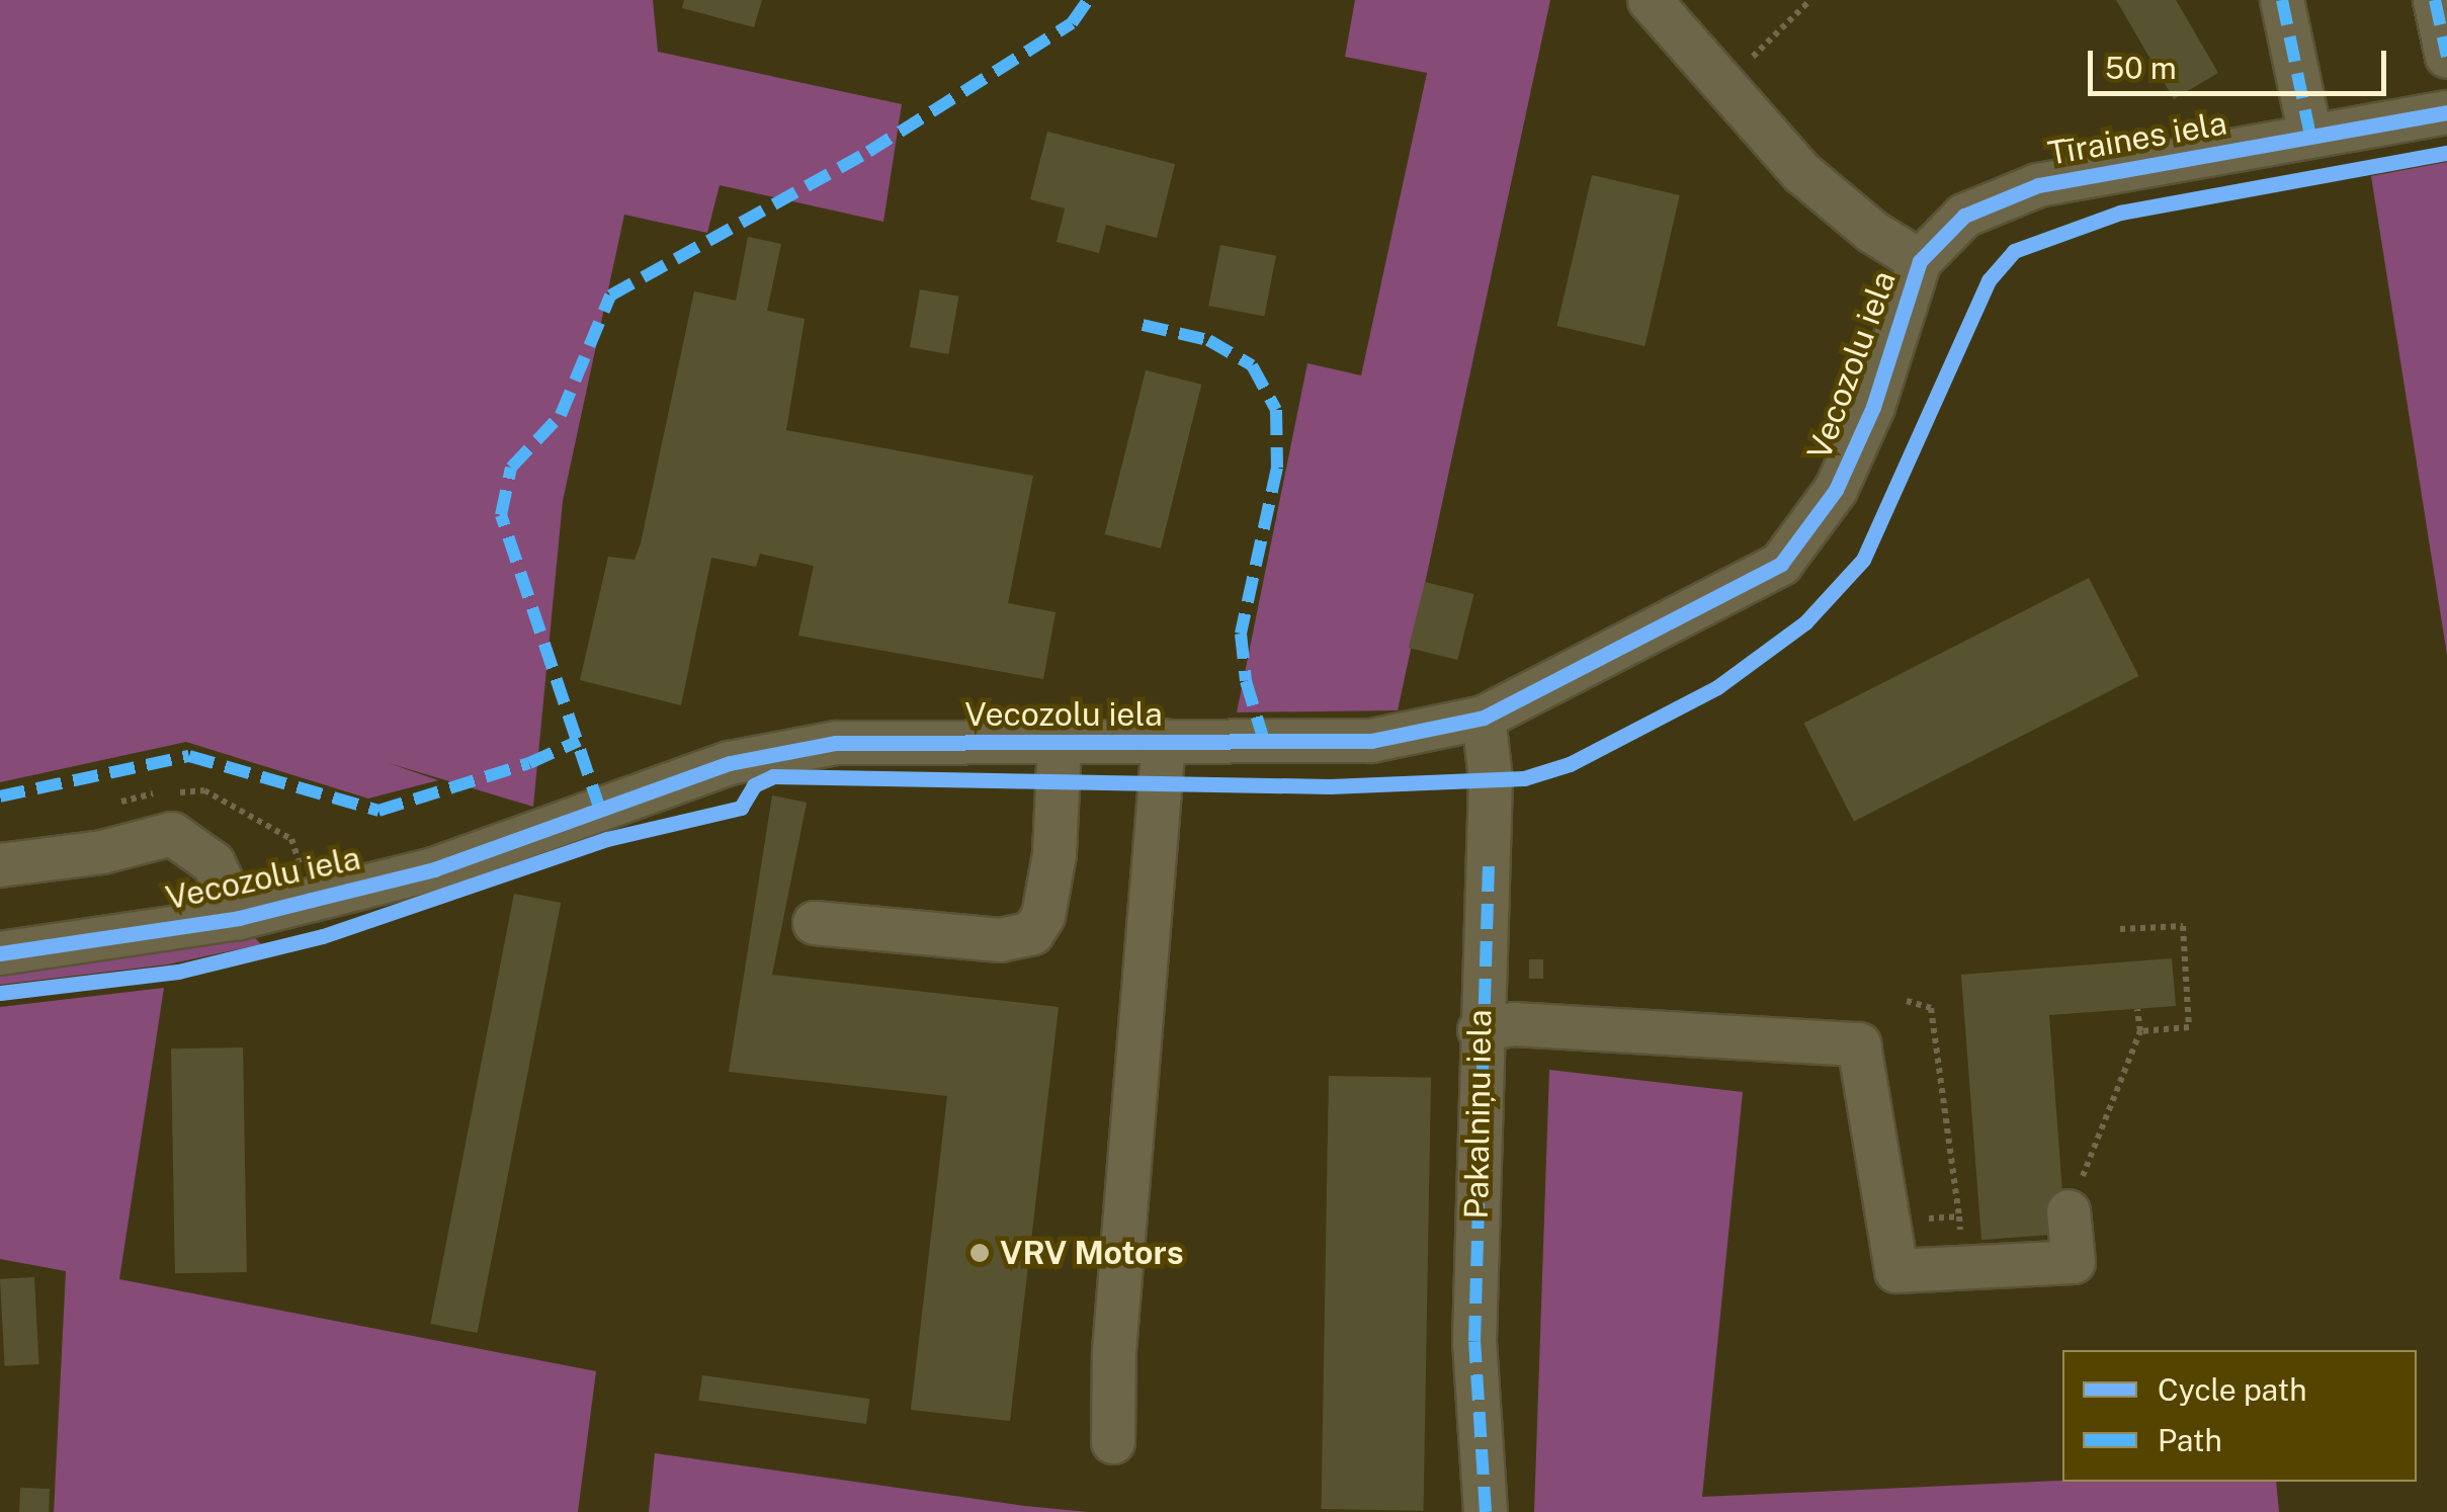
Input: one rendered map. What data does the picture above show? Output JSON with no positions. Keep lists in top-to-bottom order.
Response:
{
  "streets": {
    "street": ["Tīraines iela", "Vecozolu iela", "Pakalniņu iela"]
  },
  "crossings": [
    ["Tīraines iela", "Vecozolu iela"],
    ["Vecozolu iela", "Pakalniņu iela"]
  ],
  "places": ["VRV Motors"],
  "legend": ["Cycle path", "Path"],
  "scale_bar": "50 m"
}
